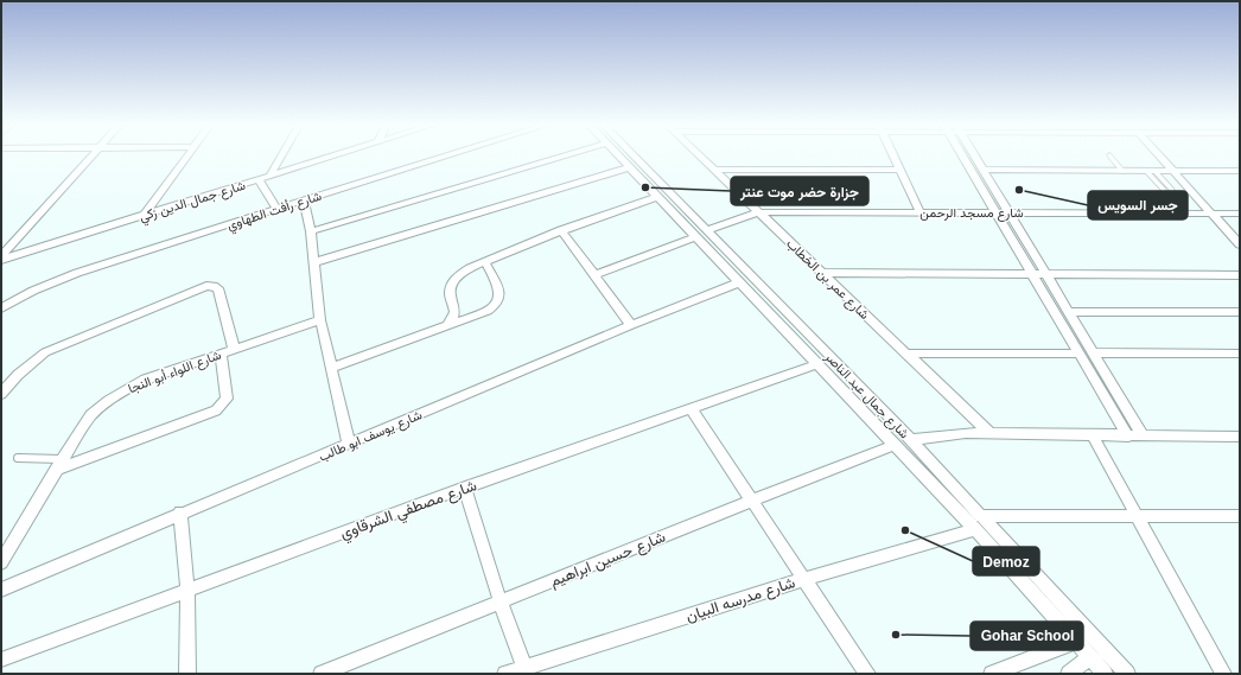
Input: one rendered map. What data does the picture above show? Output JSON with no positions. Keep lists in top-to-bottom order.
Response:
{
  "streets": {
    "street": [
      "شارع جمال الدين زكي",
      "شارع رأفت الطهاوي",
      "شارع مسجد الرحمن",
      "شارع عمر بن الخطاب",
      "شارع اللواء أبو النجا",
      "شارع جمال عبد الناصر",
      "شارع يوسف ابو طالب",
      "شارع مصطفي الشرقاوي",
      "شارع حسين ابراهيم",
      "شارع مدرسه البيان"
    ]
  },
  "crossings": [
    ["شارع مسجد الرحمن", "شارع عمر بن الخطاب"],
    ["شارع مسجد الرحمن", "شارع جمال عبد الناصر"],
    ["شارع جمال عبد الناصر", "شارع يوسف ابو طالب"],
    ["شارع جمال عبد الناصر", "شارع مصطفي الشرقاوي"],
    ["شارع جمال عبد الناصر", "شارع حسين ابراهيم"],
    ["شارع جمال عبد الناصر", "شارع مدرسه البيان"]
  ],
  "places": [
    "جزارة حضر موت عنتر",
    "جسر السويس",
    "Demoz",
    "Gohar School"
  ]
}
